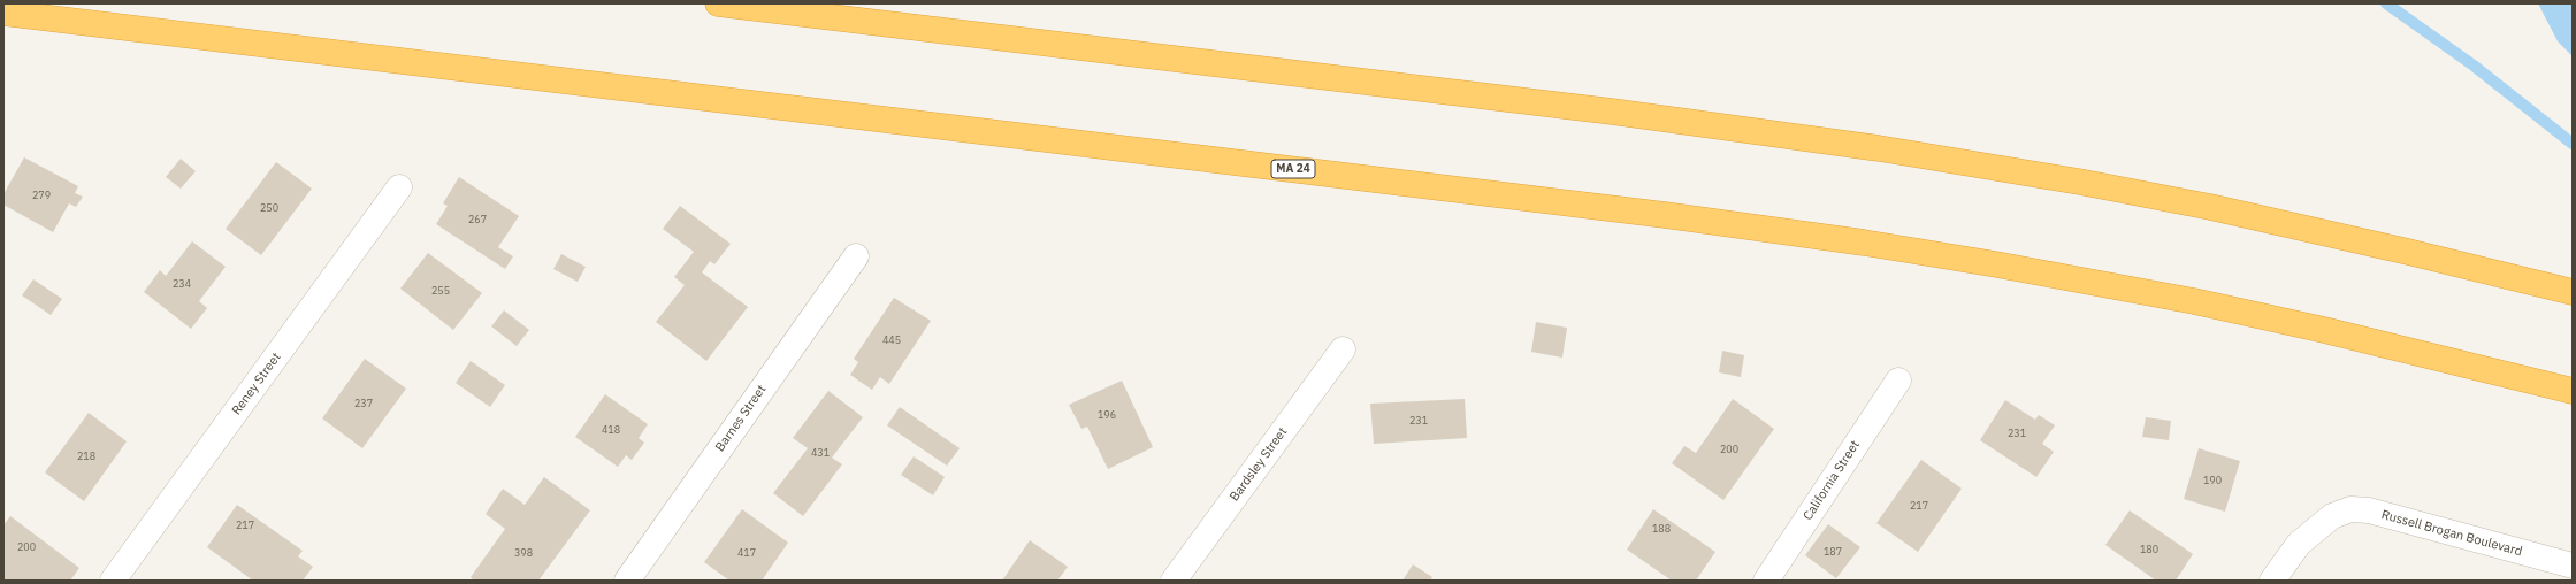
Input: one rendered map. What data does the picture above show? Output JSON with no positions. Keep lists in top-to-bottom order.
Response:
{
  "streets": {
    "highway": ["MA 24"],
    "street": [
      "Reney Street",
      "Barnes Street",
      "Bardsley Street",
      "California Street",
      "Russell Brogan Boulevard"
    ]
  },
  "house_numbers": [
    "279",
    "250",
    "267",
    "234",
    "255",
    "445",
    "237",
    "196",
    "231",
    "418",
    "231",
    "200",
    "431",
    "218",
    "190",
    "217",
    "217",
    "188",
    "200",
    "180",
    "187",
    "398",
    "417"
  ]
}
